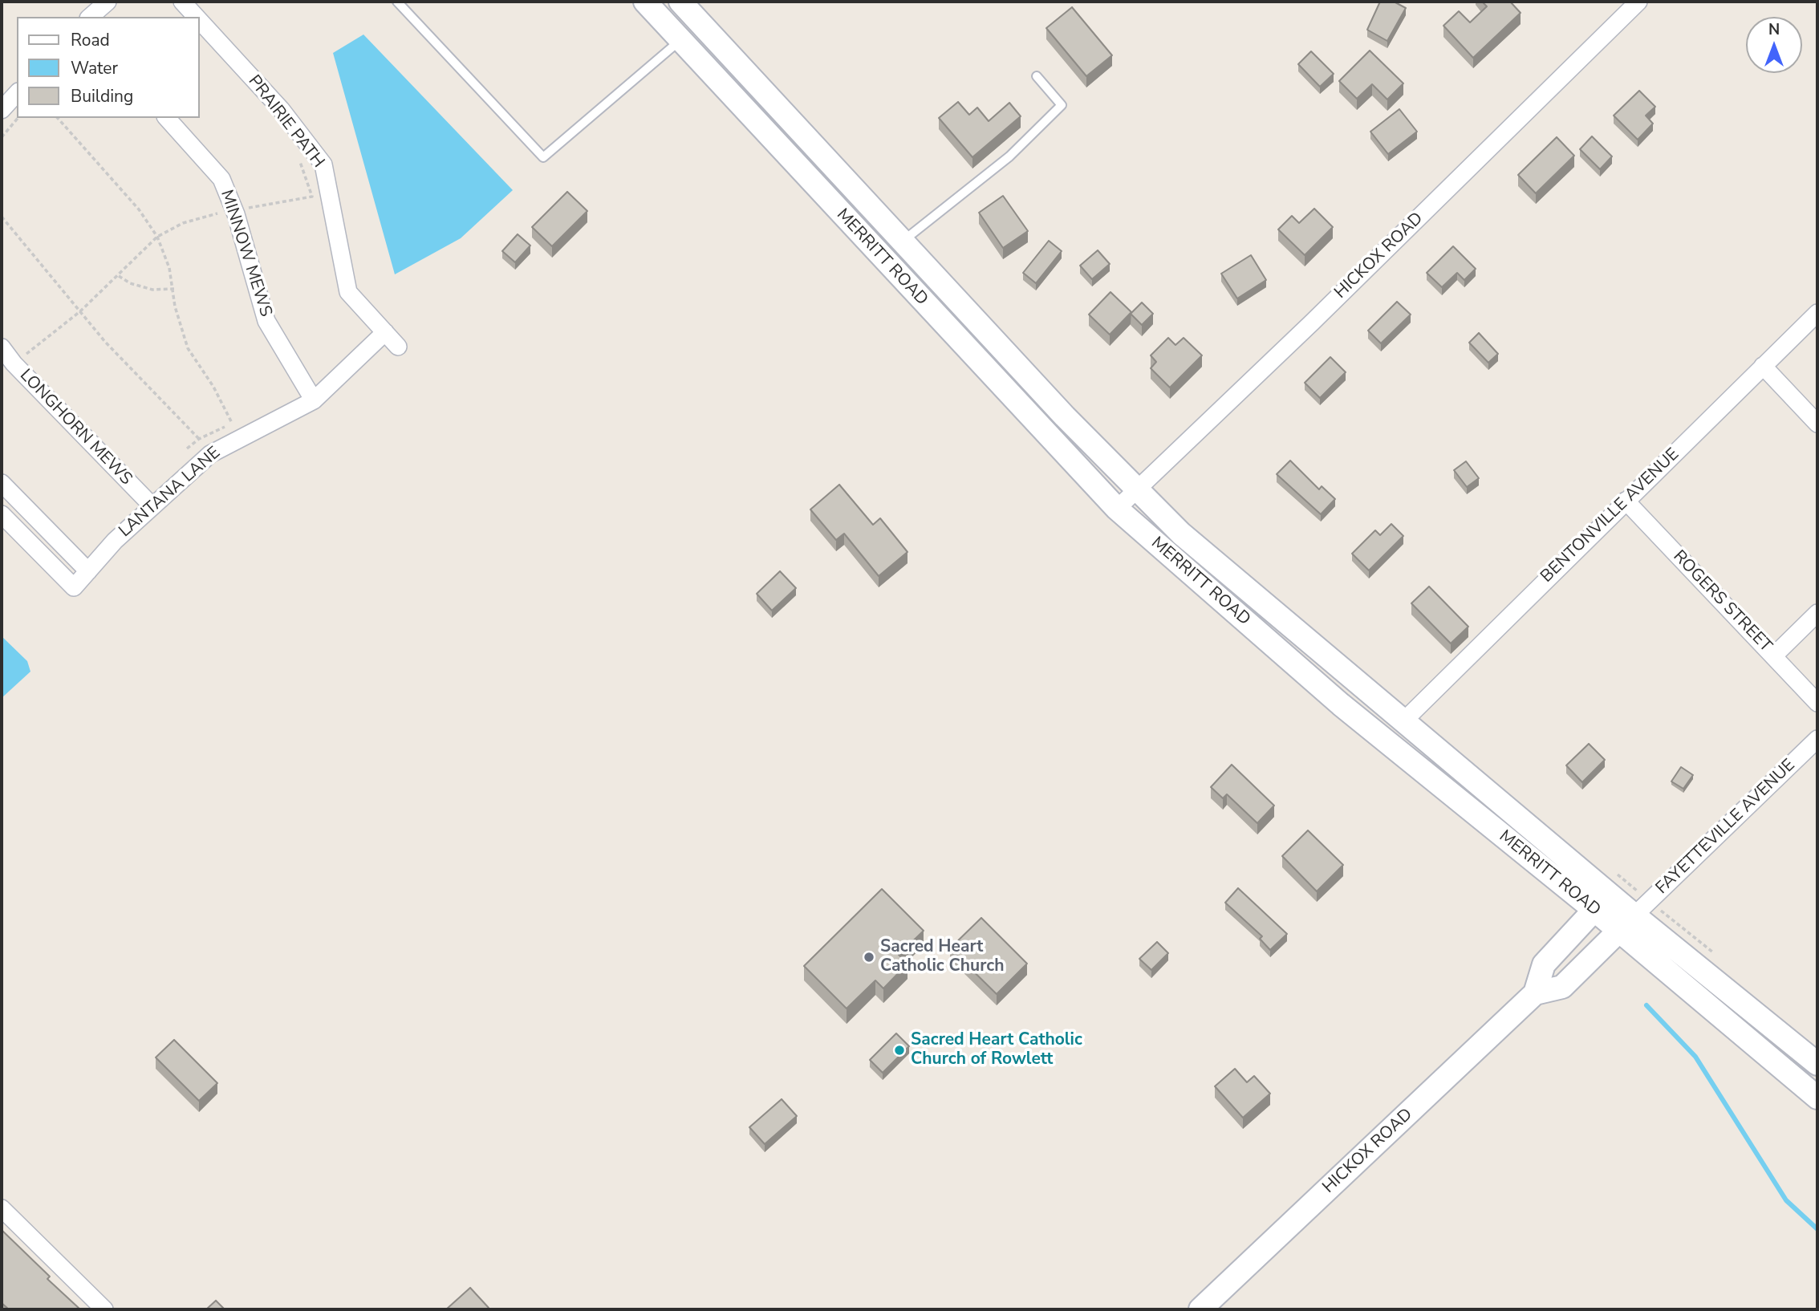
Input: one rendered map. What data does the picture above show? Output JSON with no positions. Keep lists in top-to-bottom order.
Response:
{
  "streets": {
    "street": [
      "PRAIRIE PATH",
      "MINNOW MEWS",
      "HICKOX ROAD",
      "MERRITT ROAD",
      "LONGHORN MEWS",
      "LANTANA LANE",
      "BENTONVILLE AVENUE",
      "ROGERS STREET",
      "FAYETTEVILLE AVENUE"
    ]
  },
  "crossings": [
    ["PRAIRIE PATH", "LANTANA LANE"],
    ["MINNOW MEWS", "LANTANA LANE"],
    ["HICKOX ROAD", "MERRITT ROAD"],
    ["MERRITT ROAD", "BENTONVILLE AVENUE"],
    ["MERRITT ROAD", "FAYETTEVILLE AVENUE"],
    ["LONGHORN MEWS", "LANTANA LANE"],
    ["BENTONVILLE AVENUE", "ROGERS STREET"]
  ],
  "places": ["Sacred Heart Catholic Church", "Sacred Heart Catholic Church of Rowlett"],
  "legend": ["Road", "Water", "Building"],
  "north": "top"
}
